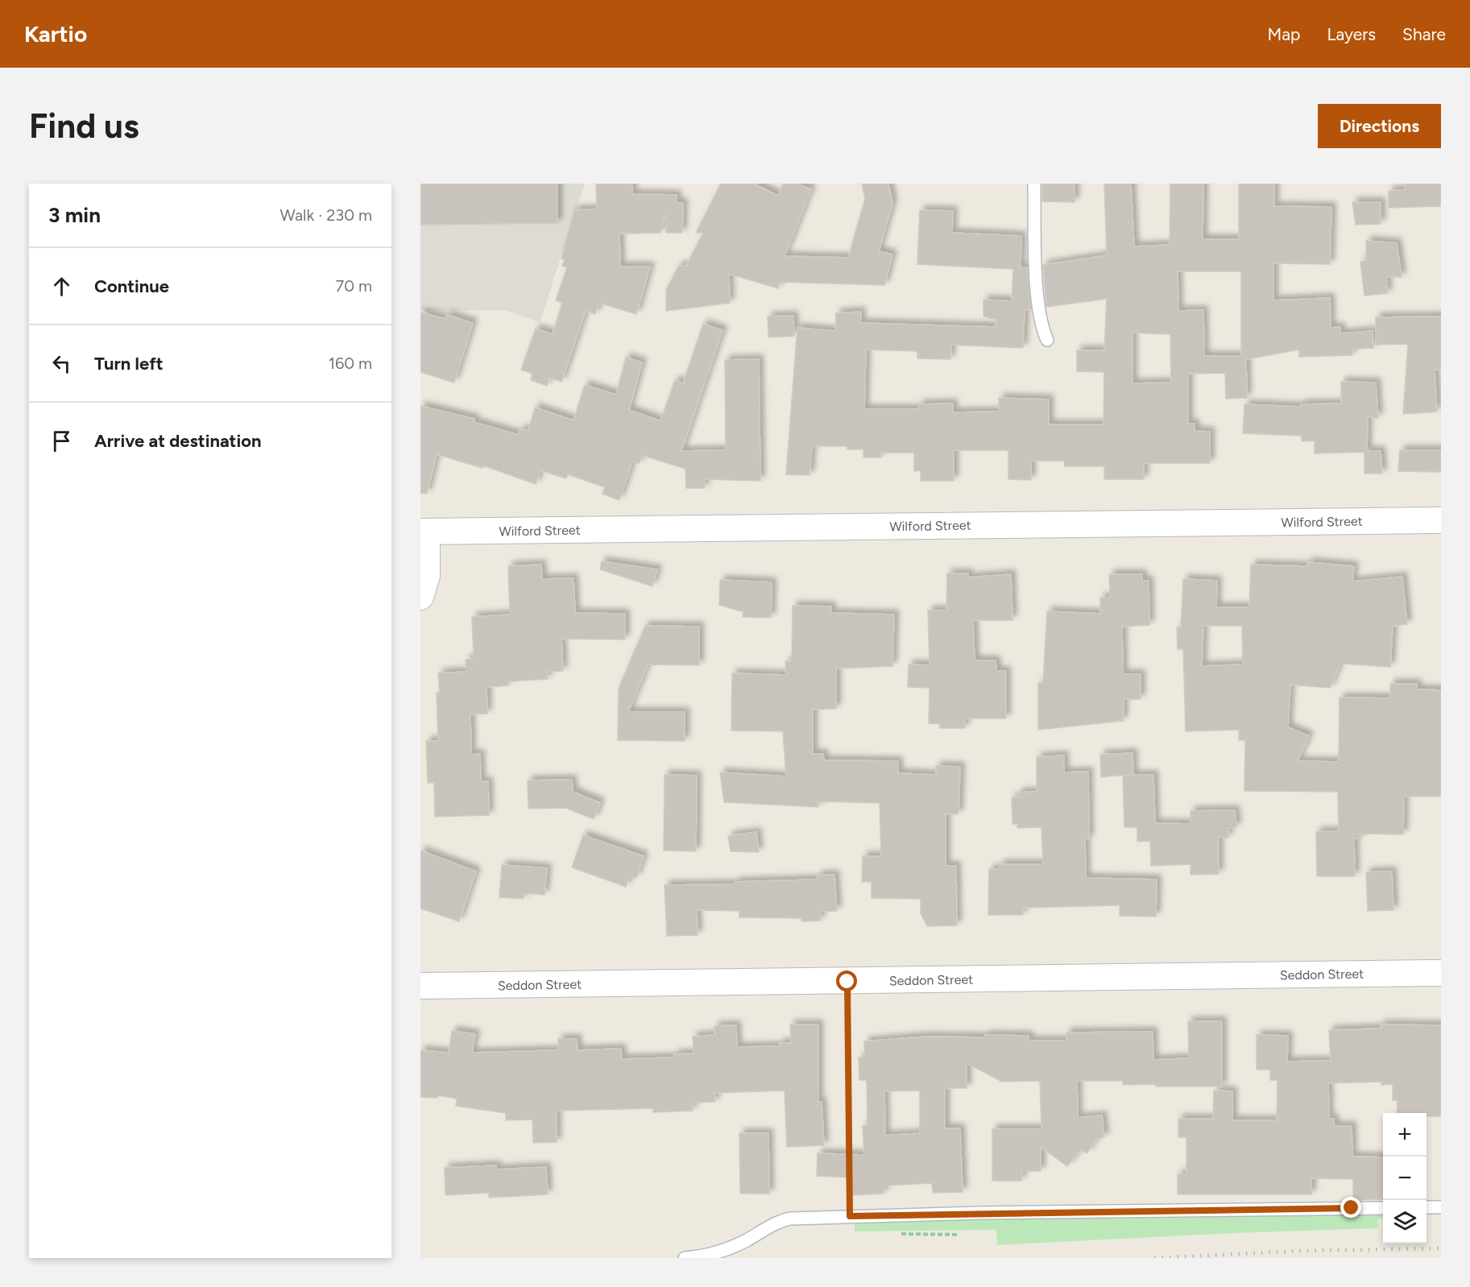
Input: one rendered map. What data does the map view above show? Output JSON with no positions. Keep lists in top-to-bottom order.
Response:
{
  "streets": {
    "street": ["Wilford Street", "Seddon Street"]
  },
  "page": {
    "header": "Kartio",
    "nav": ["Map", "Layers", "Share"],
    "buttons": "Directions",
    "title": "Find us",
    "heading": ["3 min", "Walk · 230 m"],
    "list": [
      ["Continue", "70 m"],
      ["Turn left", "160 m"],
      "Arrive at destination"
    ],
    "map_buttons": ["+", "−"]
  }
}
